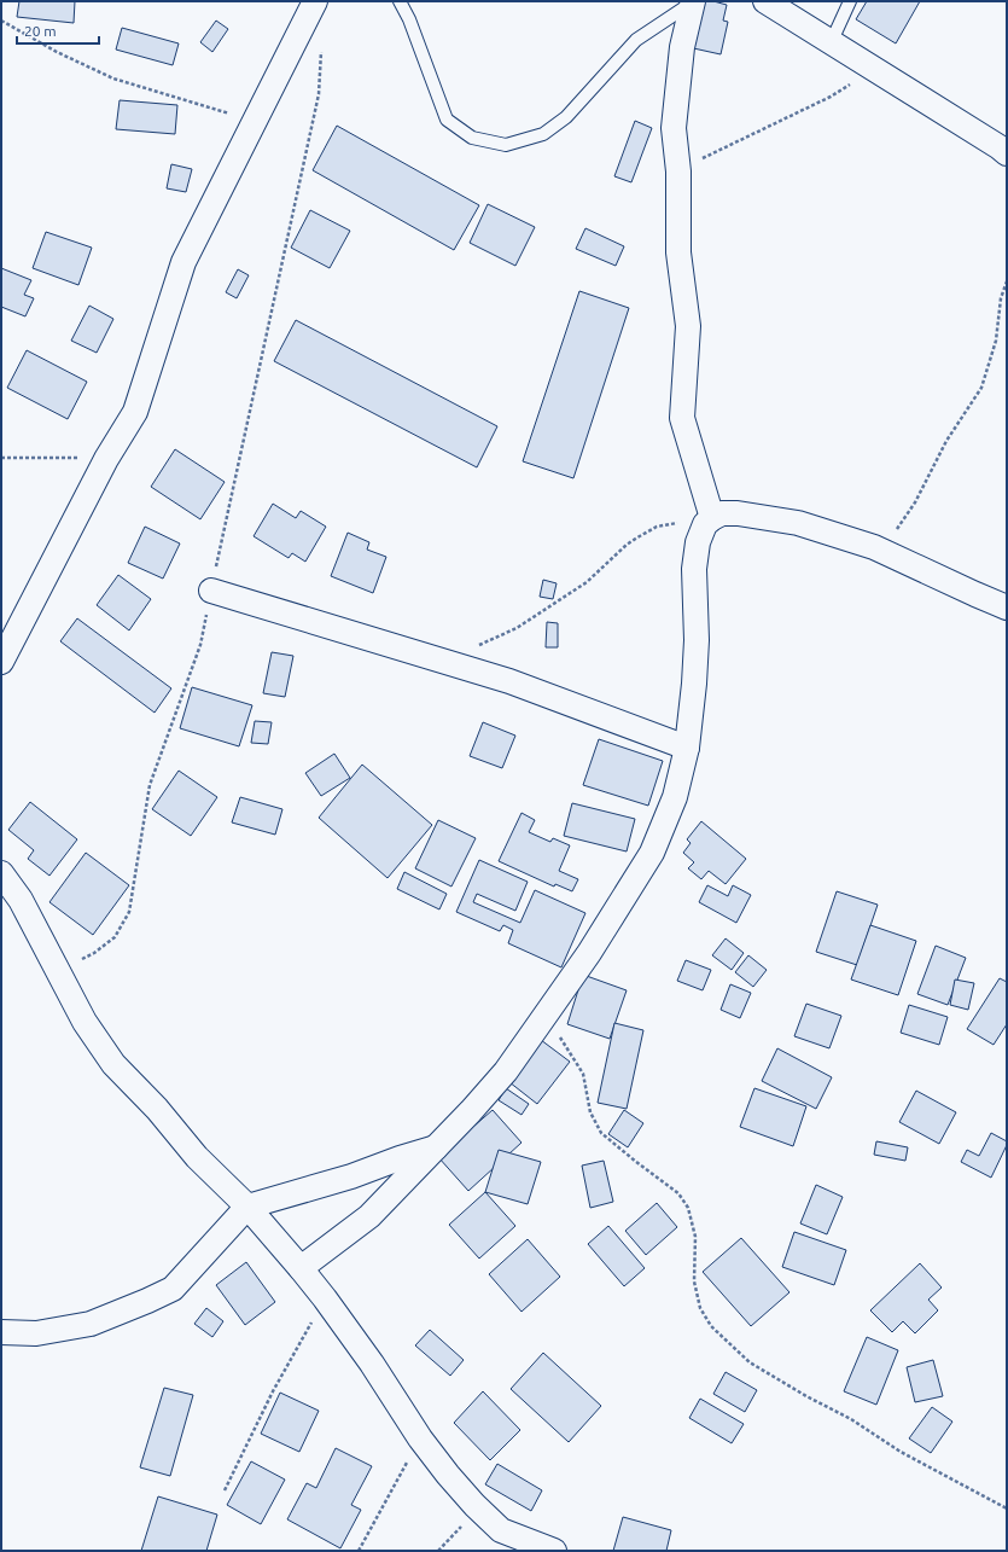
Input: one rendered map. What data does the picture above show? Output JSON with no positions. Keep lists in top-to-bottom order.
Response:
{
  "scale_bar": "20 m"
}
